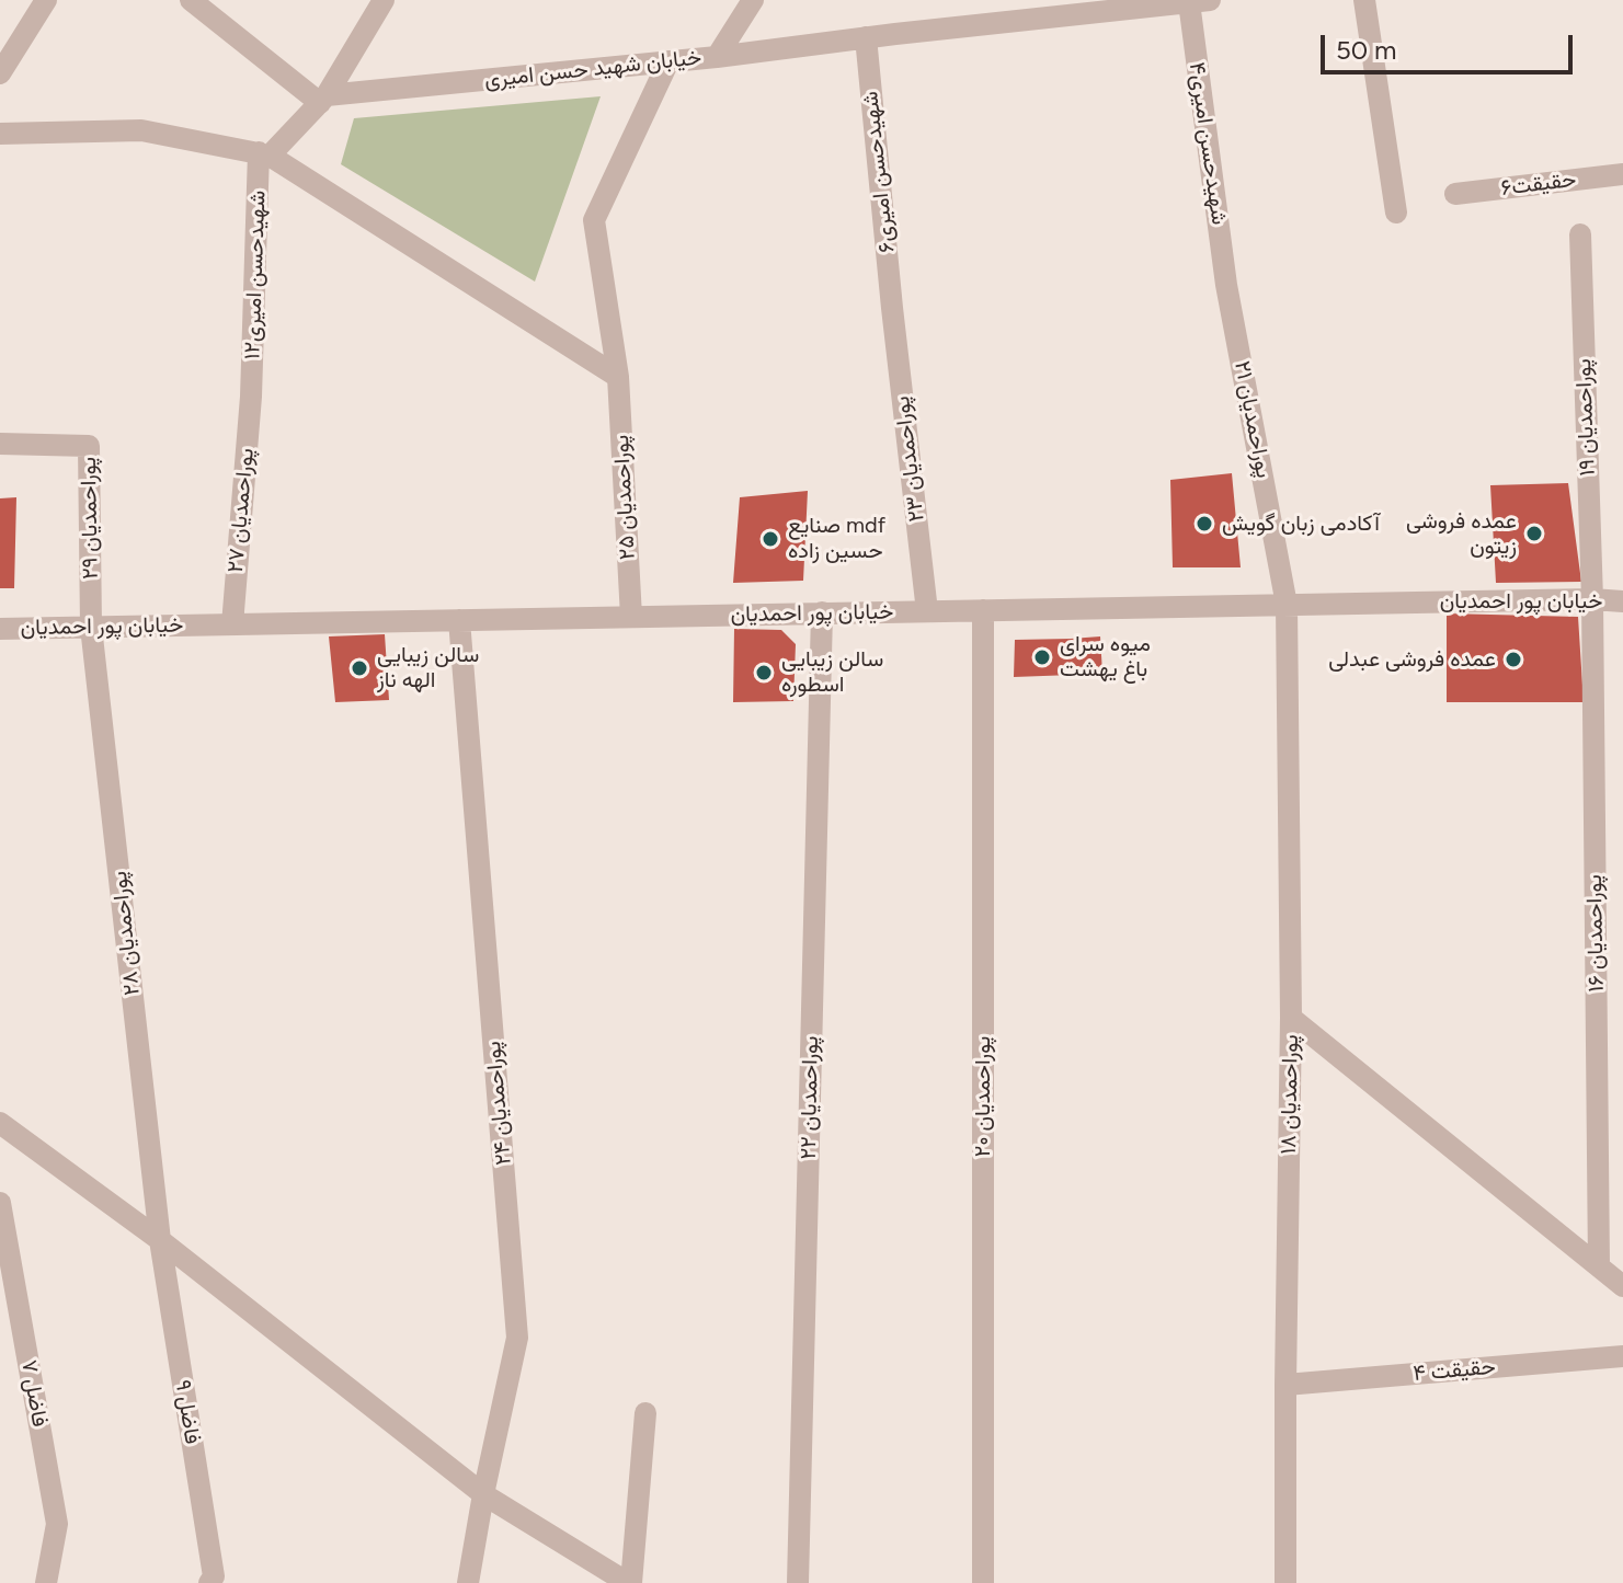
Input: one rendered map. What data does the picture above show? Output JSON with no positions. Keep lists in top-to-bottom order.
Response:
{
  "streets": {
    "street": [
      "خیابان شهید حسن امیری",
      "شهیدحسن امیری۴",
      "شهیدحسن امیری۶",
      "حقیقت۶",
      "شهیدحسن امیری۱۲",
      "پوراحمدیان ۱۹",
      "پوراحمدیان ۲۱",
      "پوراحمدیان ۲۳",
      "پوراحمدیان ۲۵",
      "پوراحمدیان ۲۷",
      "پوراحمدیان ۲۹",
      "خیابان پور احمدیان",
      "پوراحمدیان ۲۸",
      "پوراحمدیان ۱۶",
      "پوراحمدیان ۱۸",
      "پوراحمدیان ۲۰",
      "پوراحمدیان ۲۲",
      "پوراحمدیان ۲۴",
      "حقیقت ۴",
      "فاضل ۷",
      "فاضل ۹"
    ]
  },
  "crossings": [
    ["خیابان شهید حسن امیری", "شهیدحسن امیری۴"],
    ["خیابان شهید حسن امیری", "شهیدحسن امیری۶"],
    ["خیابان شهید حسن امیری", "پوراحمدیان ۲۵"],
    ["شهیدحسن امیری۴", "پوراحمدیان ۲۱"],
    ["شهیدحسن امیری۶", "پوراحمدیان ۲۳"],
    ["شهیدحسن امیری۱۲", "پوراحمدیان ۲۷"],
    ["پوراحمدیان ۱۹", "خیابان پور احمدیان"],
    ["پوراحمدیان ۱۹", "پوراحمدیان ۱۶"],
    ["پوراحمدیان ۲۱", "خیابان پور احمدیان"],
    ["پوراحمدیان ۲۱", "پوراحمدیان ۱۸"],
    ["پوراحمدیان ۲۳", "خیابان پور احمدیان"],
    ["پوراحمدیان ۲۵", "خیابان پور احمدیان"],
    ["پوراحمدیان ۲۷", "خیابان پور احمدیان"],
    ["پوراحمدیان ۲۹", "خیابان پور احمدیان"],
    ["پوراحمدیان ۲۹", "پوراحمدیان ۲۸"],
    ["خیابان پور احمدیان", "پوراحمدیان ۲۸"],
    ["خیابان پور احمدیان", "پوراحمدیان ۱۶"],
    ["خیابان پور احمدیان", "پوراحمدیان ۱۸"],
    ["خیابان پور احمدیان", "پوراحمدیان ۲۰"],
    ["خیابان پور احمدیان", "پوراحمدیان ۲۲"],
    ["خیابان پور احمدیان", "پوراحمدیان ۲۴"],
    ["پوراحمدیان ۲۸", "فاضل ۹"],
    ["پوراحمدیان ۱۸", "حقیقت ۴"]
  ],
  "places": [
    "آکادمی زبان گویش",
    "عمده فروشی زیتون",
    "صنایع mdf حسین زاده",
    "میوه سرای باغ یهشت",
    "عمده فروشی عبدلی",
    "سالن زیبایی الهه ناز",
    "سالن زیبایی اسطوره"
  ],
  "scale_bar": "50 m"
}
